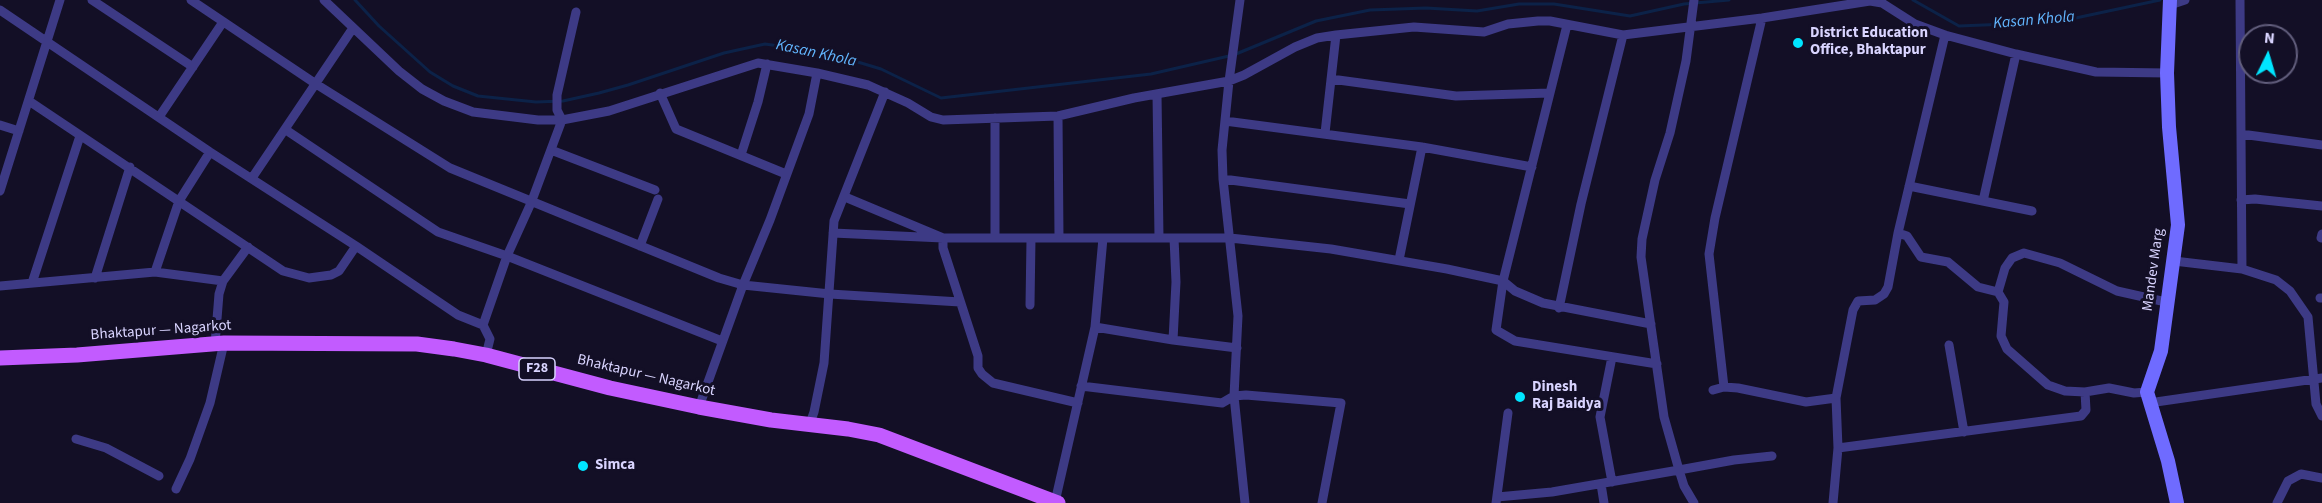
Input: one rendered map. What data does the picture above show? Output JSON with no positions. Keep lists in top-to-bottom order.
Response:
{
  "streets": {
    "main road": ["Mandev Marg", "Bhaktapur — Nagarkot", "F28"]
  },
  "water": ["Kasan Khola"],
  "places": ["District Education Office, Bhaktapur", "Dinesh Raj Baidya", "Simca"],
  "north": "top"
}
